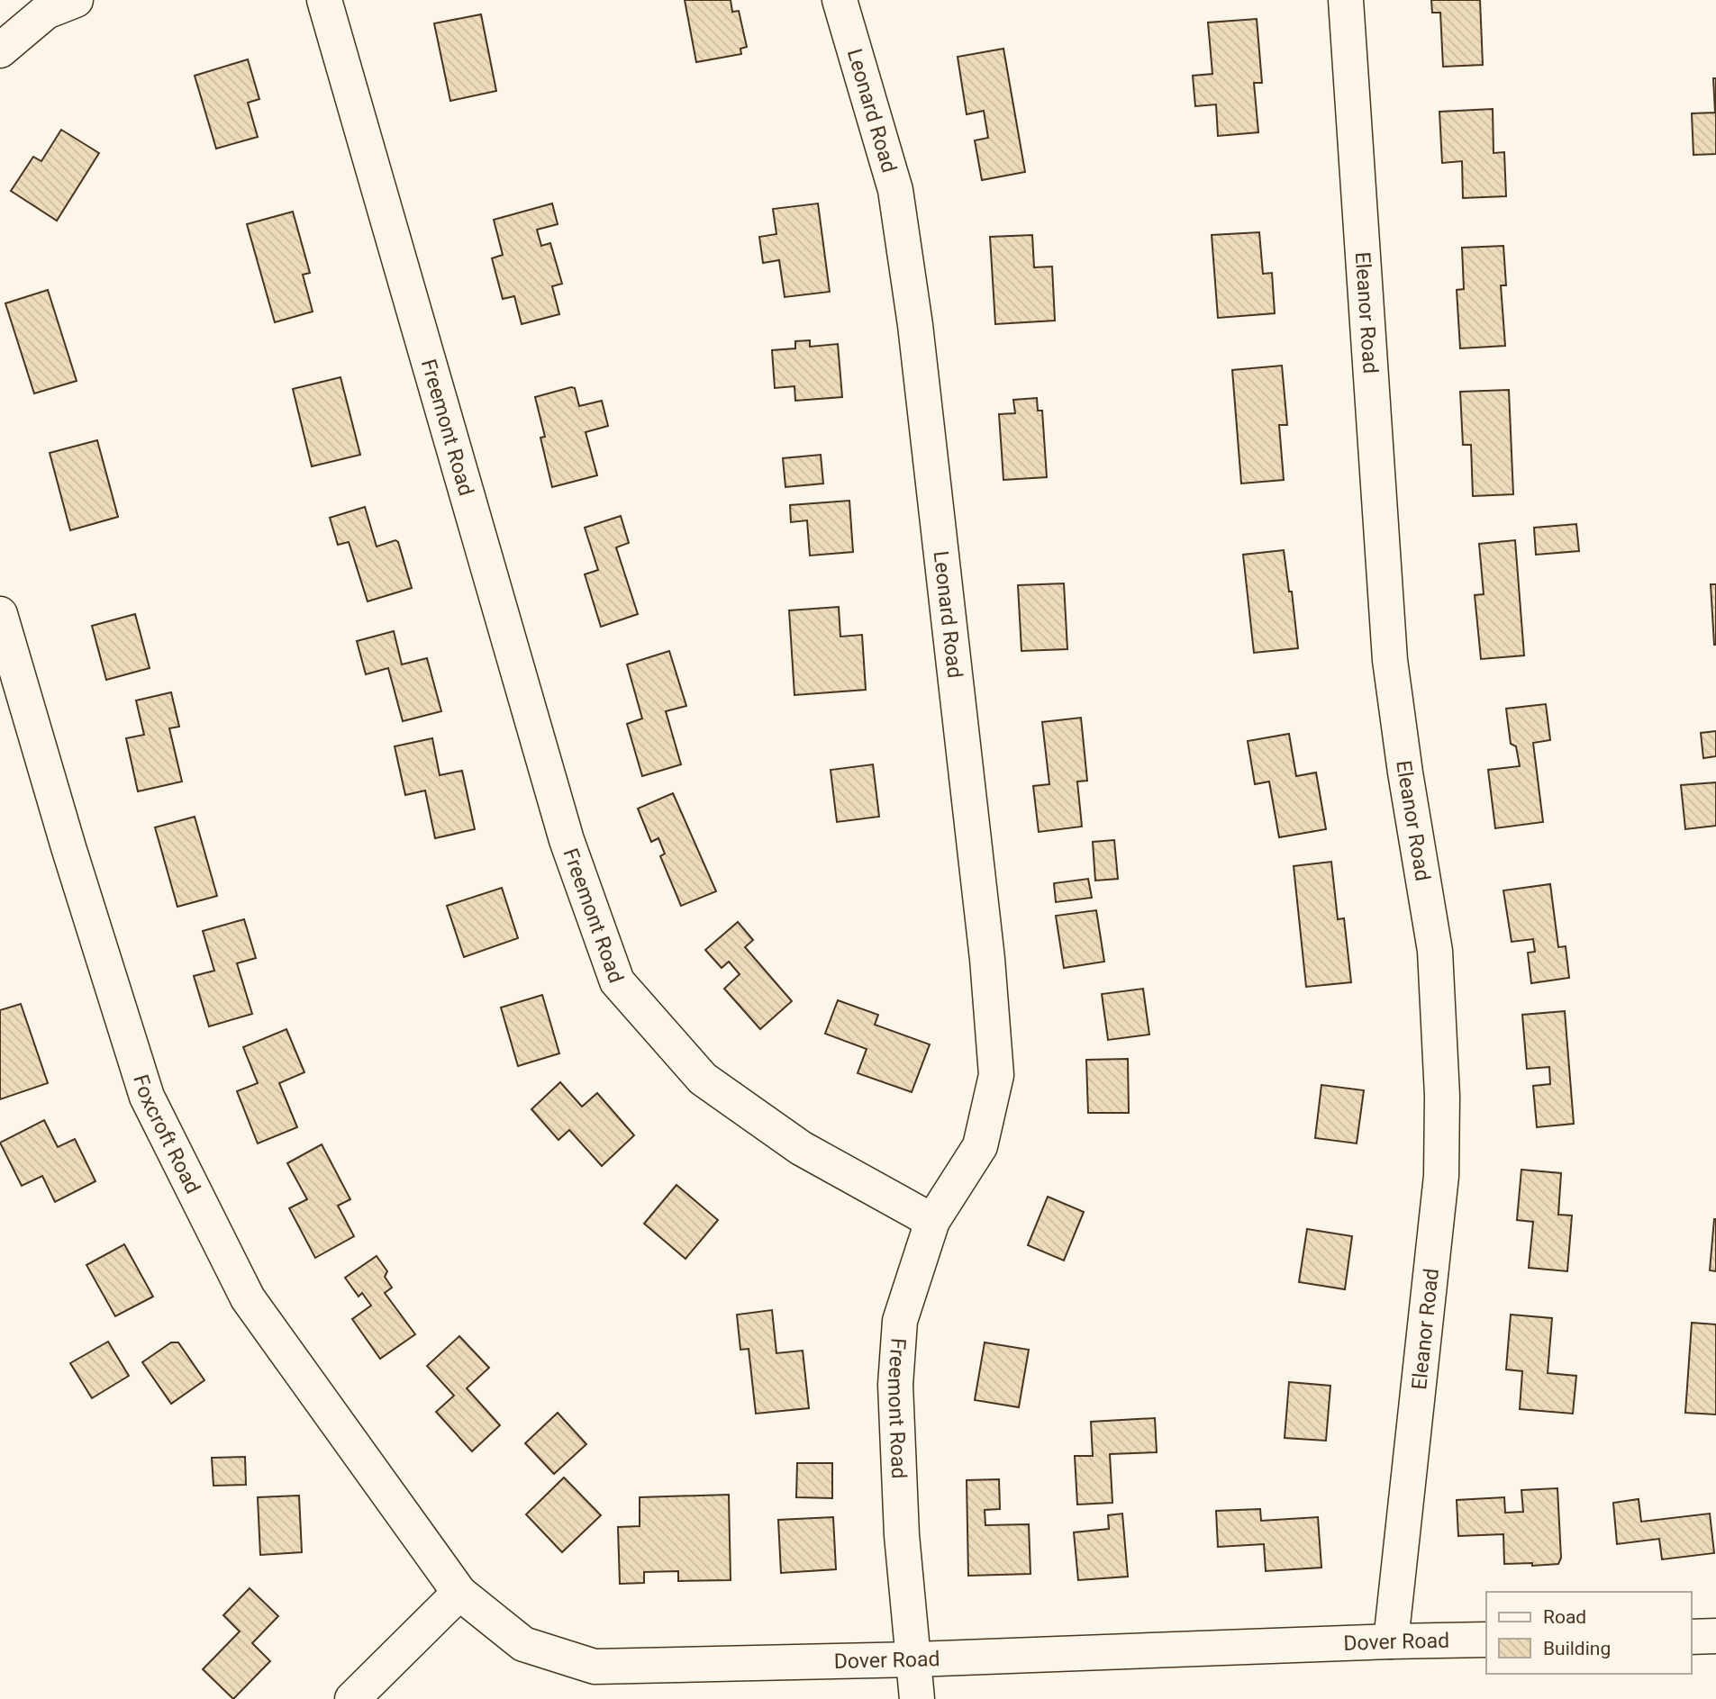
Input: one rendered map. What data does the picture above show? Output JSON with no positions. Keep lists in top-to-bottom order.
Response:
{
  "streets": {
    "street": [
      "Leonard Road",
      "Eleanor Road",
      "Freemont Road",
      "Foxcroft Road",
      "Dover Road"
    ]
  },
  "crossings": [
    ["Leonard Road", "Freemont Road"],
    ["Eleanor Road", "Dover Road"],
    ["Freemont Road", "Dover Road"],
    ["Foxcroft Road", "Dover Road"]
  ],
  "legend": ["Road", "Building"]
}
